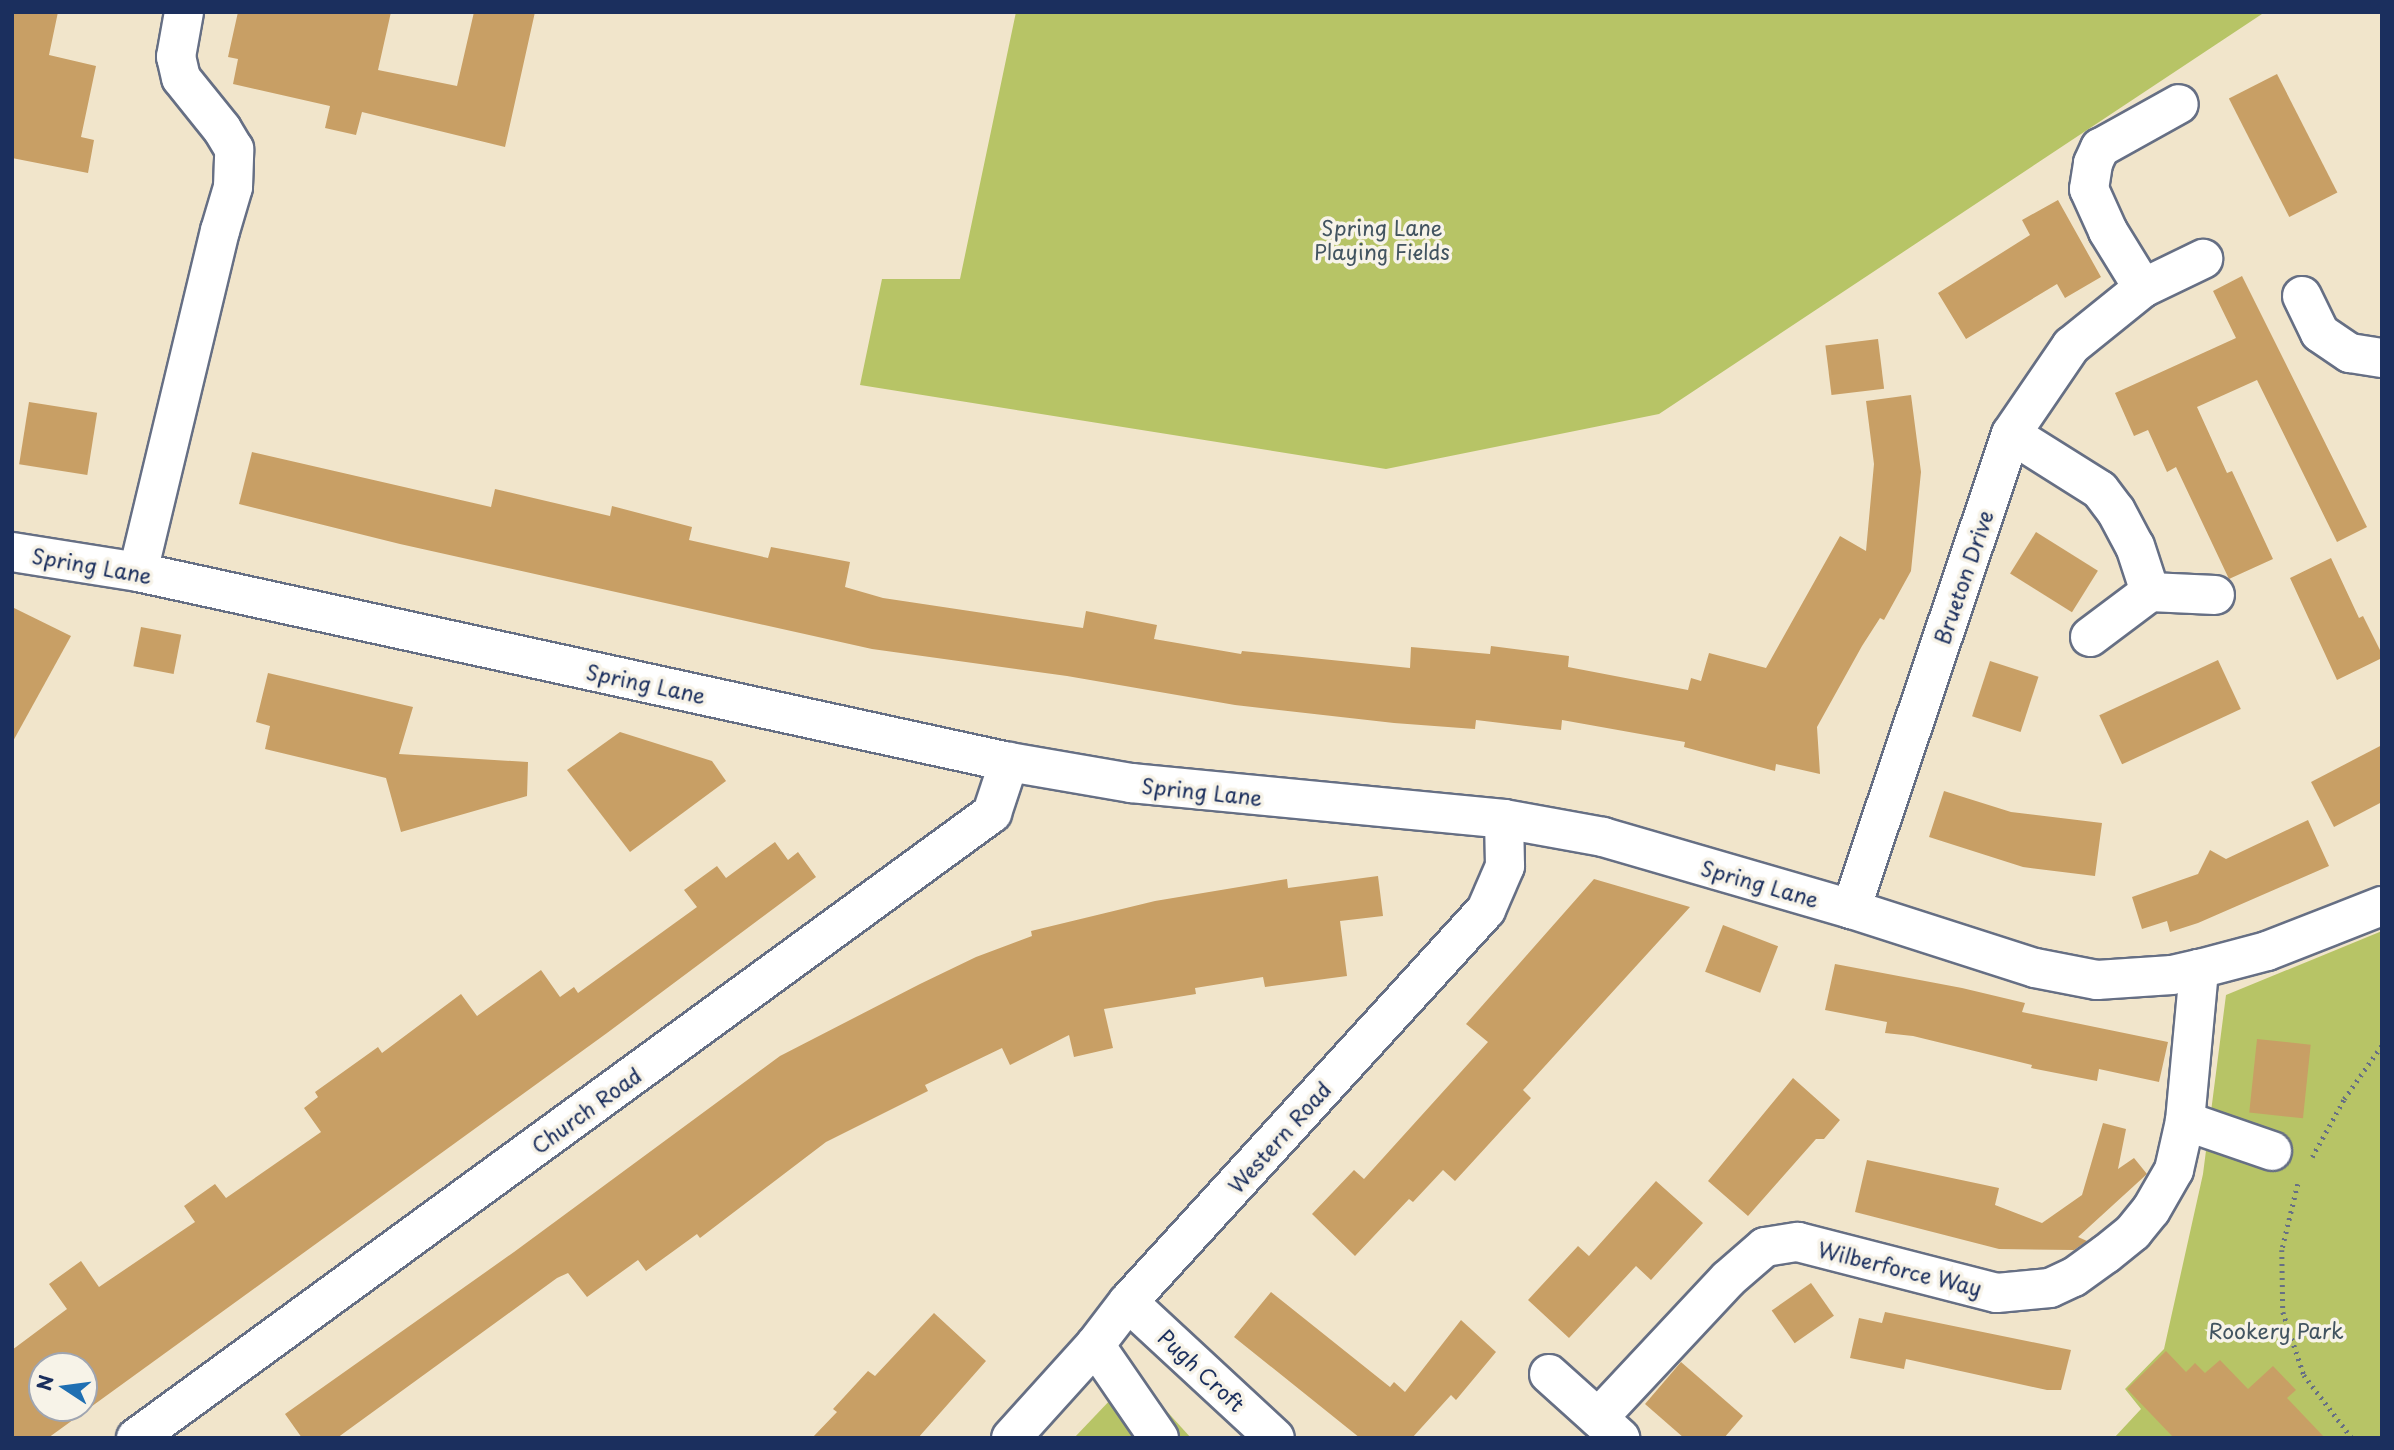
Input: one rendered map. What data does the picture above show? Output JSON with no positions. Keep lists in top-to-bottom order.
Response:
{
  "streets": {
    "street": [
      "Spring Lane",
      "Brueton Drive",
      "Church Road",
      "Western Road",
      "Wilberforce Way",
      "Pugh Croft"
    ]
  },
  "crossings": [
    ["Spring Lane", "Brueton Drive"],
    ["Spring Lane", "Church Road"],
    ["Spring Lane", "Western Road"],
    ["Spring Lane", "Wilberforce Way"],
    ["Western Road", "Pugh Croft"]
  ],
  "parks": ["Spring Lane Playing Fields", "Rookery Park"],
  "north": "left"
}
